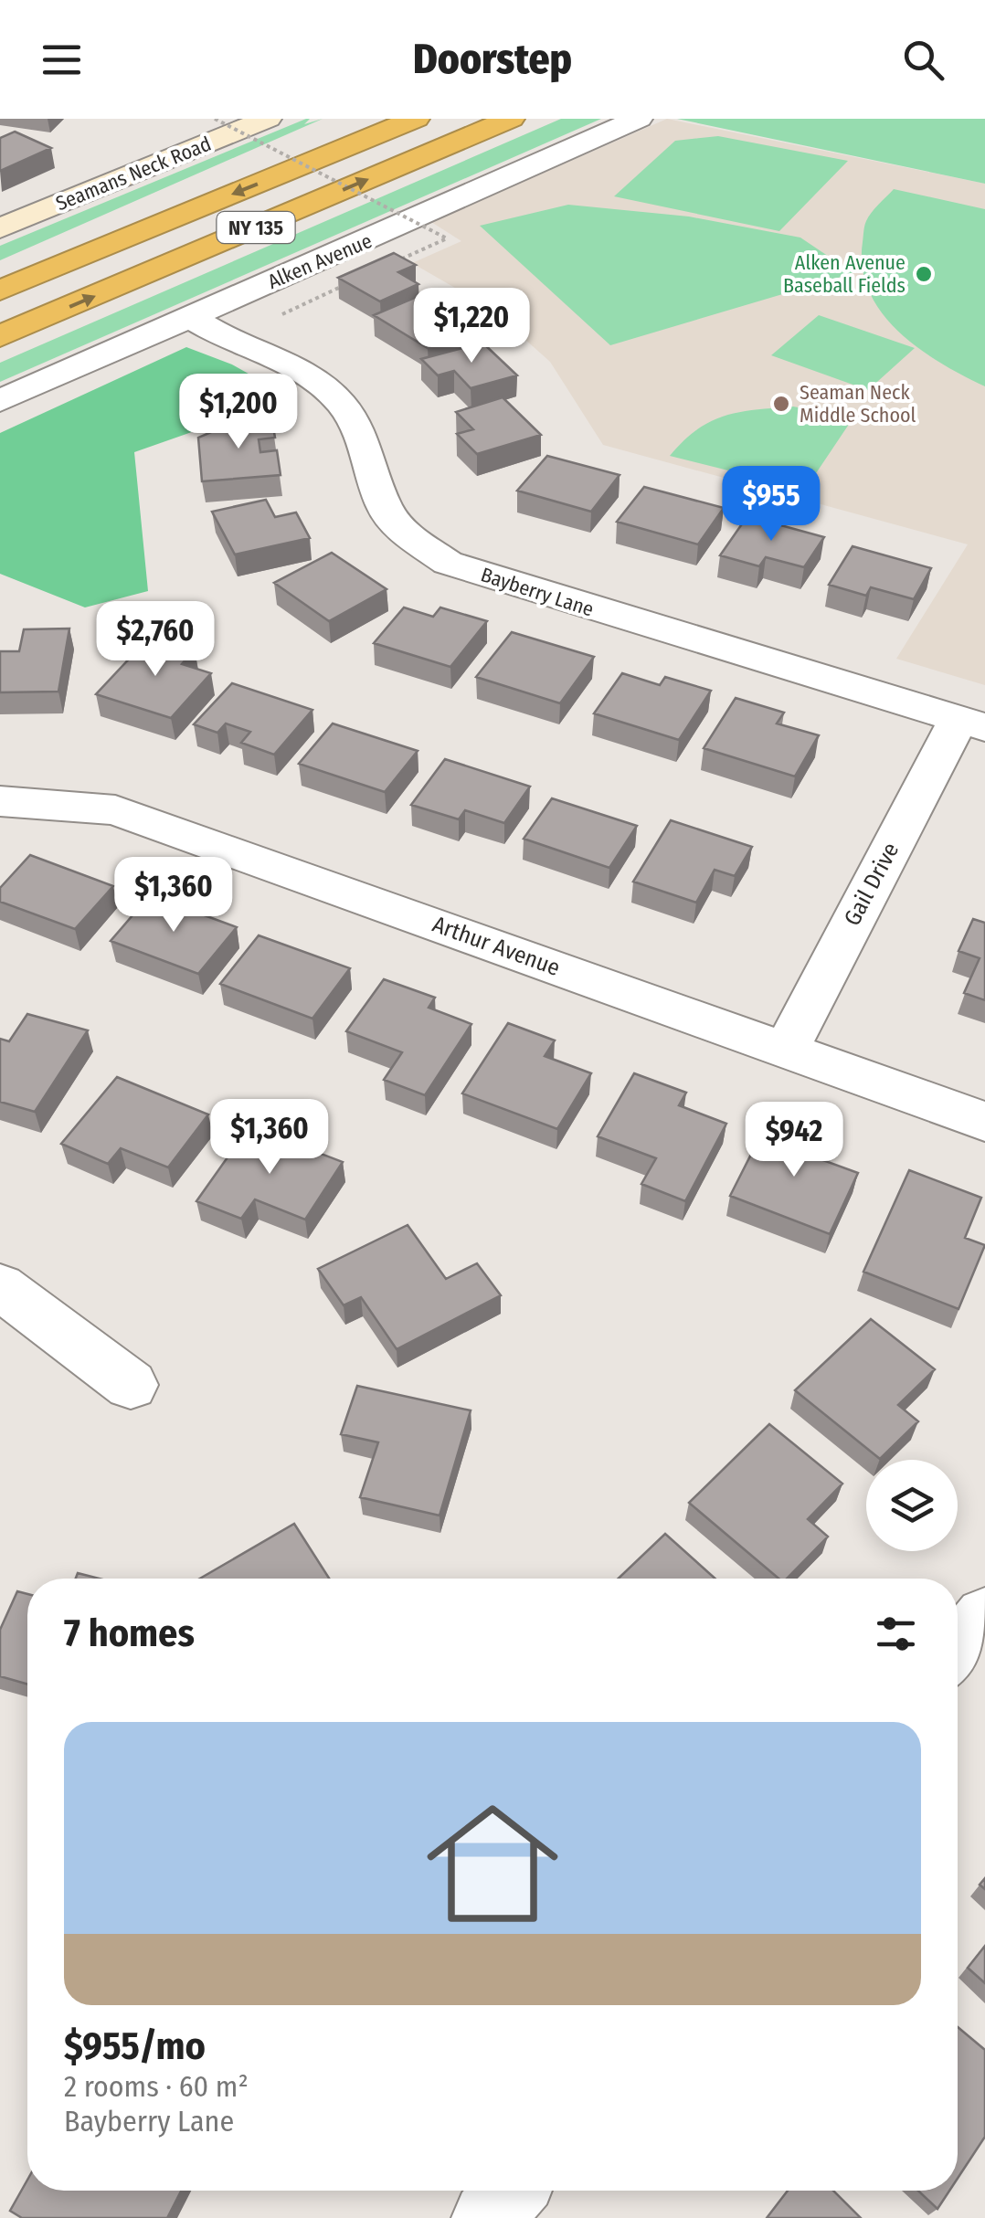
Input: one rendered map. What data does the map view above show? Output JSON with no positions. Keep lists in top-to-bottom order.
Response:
{
  "streets": {
    "highway": ["NY 135"],
    "main road": ["Seamans Neck Road"],
    "street": [
      "Alken Avenue",
      "Bayberry Lane",
      "Gail Drive",
      "Arthur Avenue"
    ]
  },
  "crossings": [
    ["Alken Avenue", "Bayberry Lane"],
    ["Bayberry Lane", "Gail Drive"],
    ["Gail Drive", "Arthur Avenue"]
  ],
  "places": ["Alken Avenue Baseball Fields", "Seaman Neck Middle School"],
  "page": {
    "header": "Doorstep",
    "price": [
      "$1,220",
      "$1,200",
      "$955",
      "$2,760",
      "$1,360",
      "$1,360",
      "$942"
    ],
    "heading": "7 homes",
    "list": [
      {
        "name": "$955/mo",
        "note": "2 rooms · 60 m² · Bayberry Lane"
      }
    ]
  }
}
